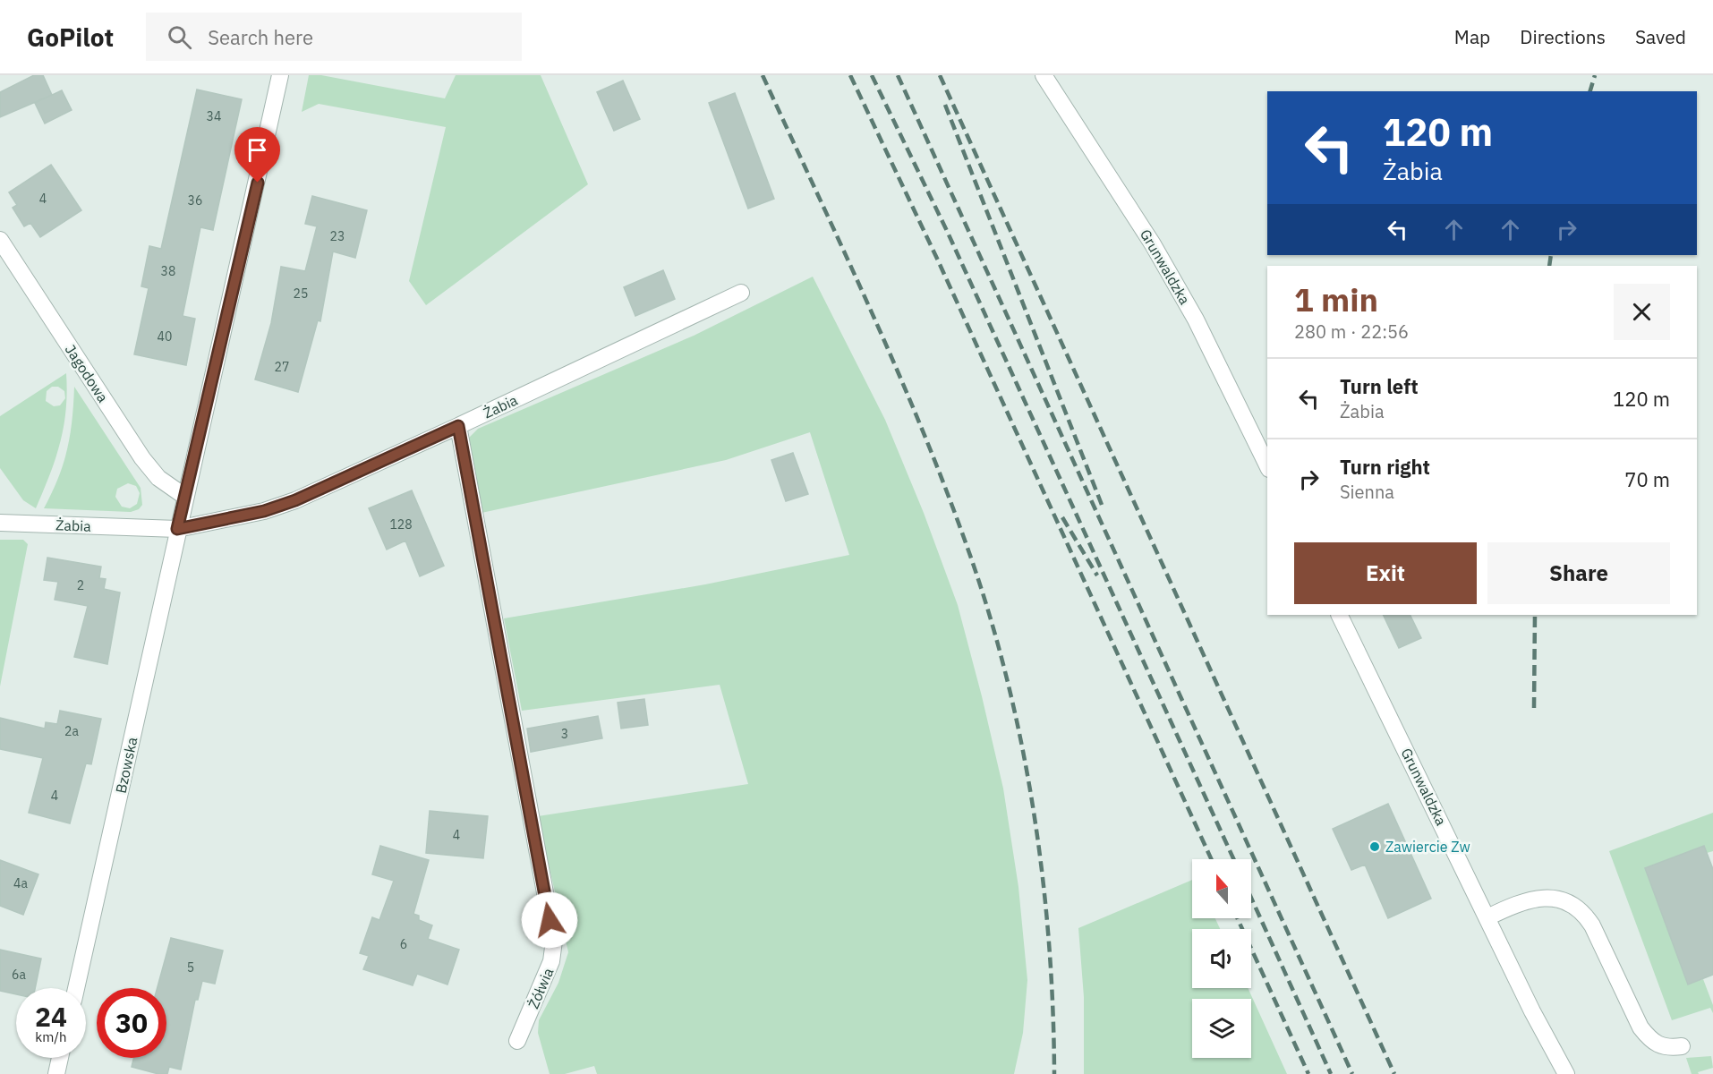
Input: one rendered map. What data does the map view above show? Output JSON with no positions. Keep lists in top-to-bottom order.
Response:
{
  "streets": {
    "street": [
      "Grunwaldzka",
      "Jagodowa",
      "Żabia",
      "Bzowska",
      "Żółwia"
    ]
  },
  "crossings": [
    ["Jagodowa", "Bzowska"],
    ["Żabia", "Bzowska"],
    ["Żabia", "Żółwia"]
  ],
  "places": ["Zawiercie Zw"],
  "house_numbers": [
    "34",
    "4",
    "36",
    "23",
    "38",
    "25",
    "40",
    "27",
    "128",
    "2",
    "2a",
    "3",
    "4",
    "4",
    "4a",
    "6",
    "5",
    "6a"
  ],
  "north": "top",
  "page": {
    "header": "GoPilot",
    "search": "Search here",
    "nav": ["Map", "Directions", "Saved"],
    "turn": ["120 m", "Żabia"],
    "heading": ["1 min", "280 m · 22:56"],
    "list": [
      {
        "name": "Turn left",
        "note": "Żabia",
        "value": "120 m"
      },
      {
        "name": "Turn right",
        "note": "Sienna",
        "value": "70 m"
      }
    ],
    "buttons": ["Exit", "Share"],
    "speed": "24 km/h",
    "limit": "30"
  }
}
